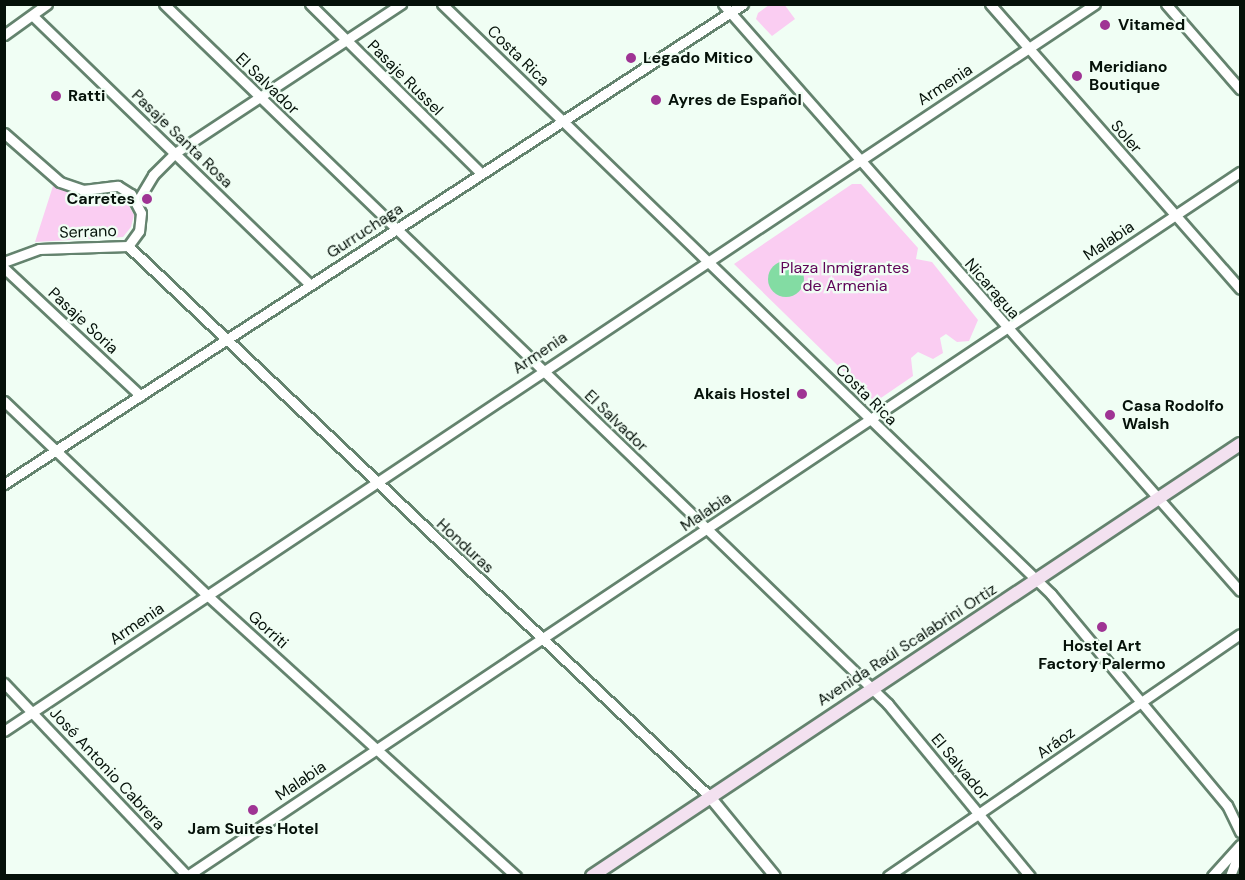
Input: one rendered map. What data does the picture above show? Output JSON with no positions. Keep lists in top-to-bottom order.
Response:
{
  "streets": {
    "main road": ["Avenida Raúl Scalabrini Ortiz"],
    "street": [
      "Costa Rica",
      "Pasaje Russel",
      "El Salvador",
      "Armenia",
      "Soler",
      "Pasaje Santa Rosa",
      "Gurruchaga",
      "Serrano",
      "Malabia",
      "Nicaragua",
      "Pasaje Soria",
      "Honduras",
      "Gorriti",
      "Aráoz",
      "José Antonio Cabrera"
    ]
  },
  "crossings": [
    ["Costa Rica", "Armenia"],
    ["Costa Rica", "Gurruchaga"],
    ["Costa Rica", "Malabia"],
    ["Costa Rica", "Avenida Raúl Scalabrini Ortiz"],
    ["Costa Rica", "Aráoz"],
    ["Pasaje Russel", "Gurruchaga"],
    ["El Salvador", "Armenia"],
    ["El Salvador", "Gurruchaga"],
    ["El Salvador", "Malabia"],
    ["El Salvador", "Avenida Raúl Scalabrini Ortiz"],
    ["El Salvador", "Aráoz"],
    ["Armenia", "Soler"],
    ["Armenia", "Nicaragua"],
    ["Armenia", "Honduras"],
    ["Armenia", "Gorriti"],
    ["Armenia", "José Antonio Cabrera"],
    ["Soler", "Malabia"],
    ["Pasaje Santa Rosa", "Gurruchaga"],
    ["Gurruchaga", "Nicaragua"],
    ["Gurruchaga", "Pasaje Soria"],
    ["Gurruchaga", "Honduras"],
    ["Gurruchaga", "Gorriti"],
    ["Serrano", "Honduras"],
    ["Malabia", "Nicaragua"],
    ["Malabia", "Honduras"],
    ["Malabia", "Gorriti"],
    ["Malabia", "José Antonio Cabrera"],
    ["Nicaragua", "Avenida Raúl Scalabrini Ortiz"],
    ["Honduras", "Avenida Raúl Scalabrini Ortiz"]
  ],
  "parks": ["Plaza Inmigrantes de Armenia"],
  "places": [
    "Vitamed",
    "Legado Mitico",
    "Meridiano Boutique",
    "Ratti",
    "Ayres de Español",
    "Carretes",
    "Akais Hostel",
    "Casa Rodolfo Walsh",
    "Hostel Art Factory Palermo",
    "Jam Suites Hotel"
  ]
}
